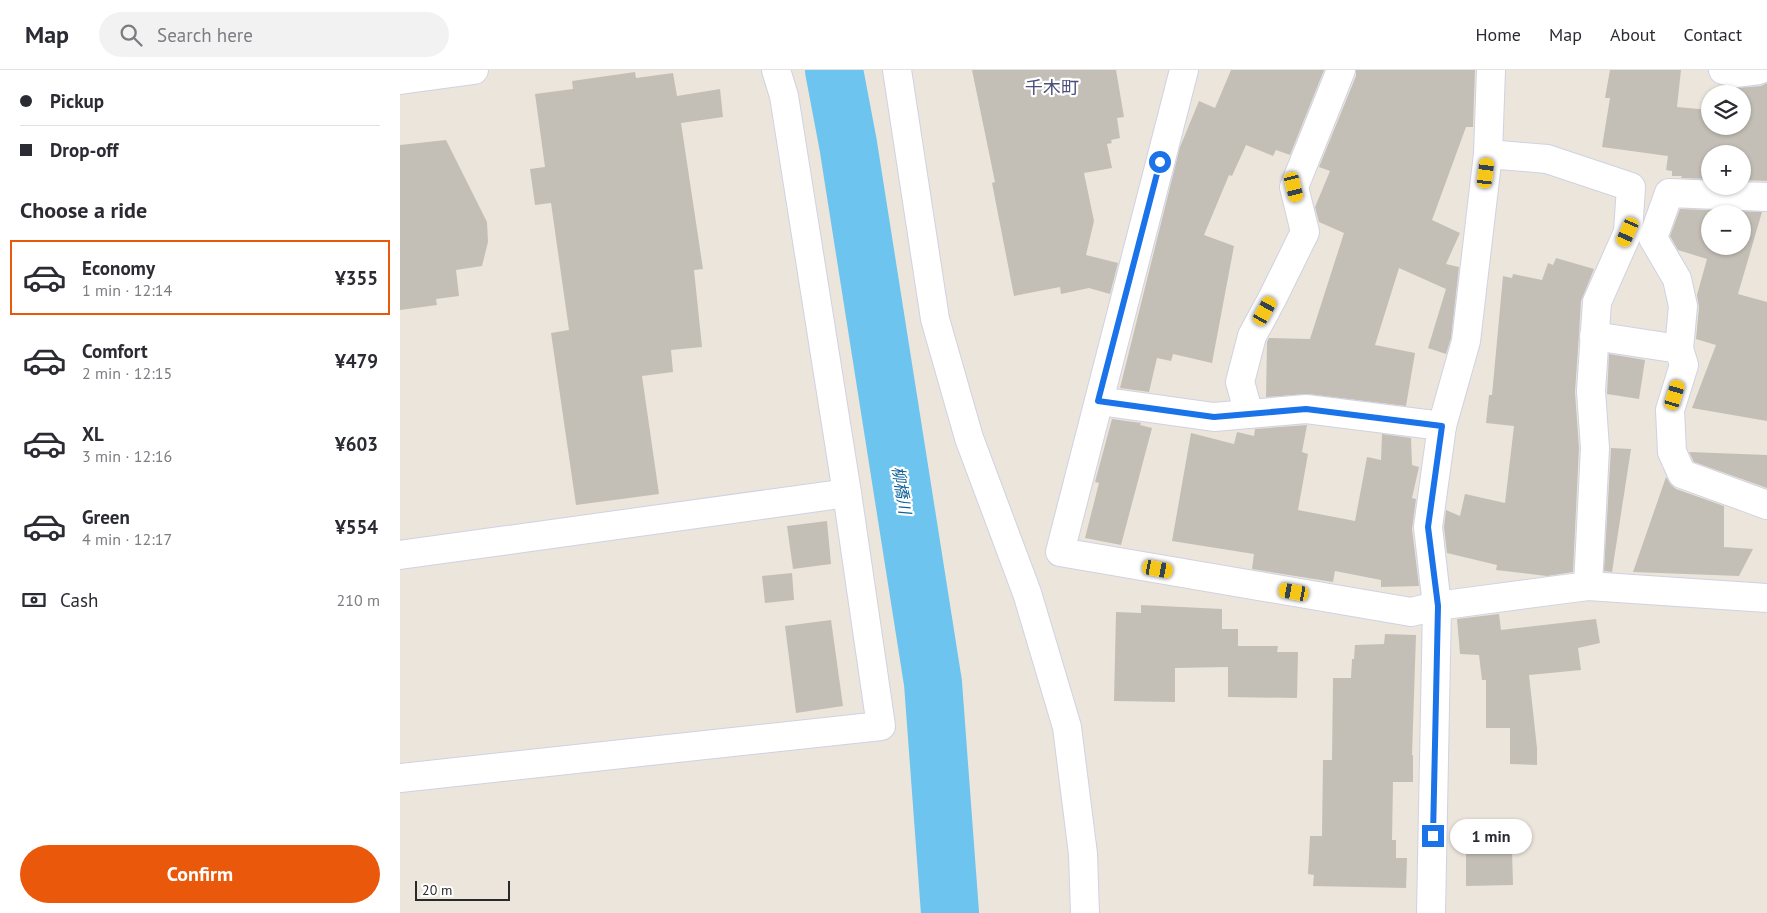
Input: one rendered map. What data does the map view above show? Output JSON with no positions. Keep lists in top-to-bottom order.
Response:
{
  "districts": ["千木町"],
  "water": ["柳橋川"],
  "scale_bar": "20 m",
  "page": {
    "header": "Map",
    "search": "Search here",
    "nav": [
      "Home",
      "Map",
      "About",
      "Contact"
    ],
    "banner": ["Pickup", "Drop-off"],
    "map_buttons": ["+", "−"],
    "heading": "Choose a ride",
    "list": [
      {
        "name": "Economy",
        "note": "1 min · 12:14",
        "value": "¥355"
      },
      {
        "name": "Comfort",
        "note": "2 min · 12:15",
        "value": "¥479"
      },
      {
        "name": "XL",
        "note": "3 min · 12:16",
        "value": "¥603"
      },
      {
        "name": "Green",
        "note": "4 min · 12:17",
        "value": "¥554"
      }
    ],
    "pay": ["Cash", "210 m"],
    "bubble": "1 min",
    "buttons": "Confirm",
    "scale": "20 m"
  }
}
